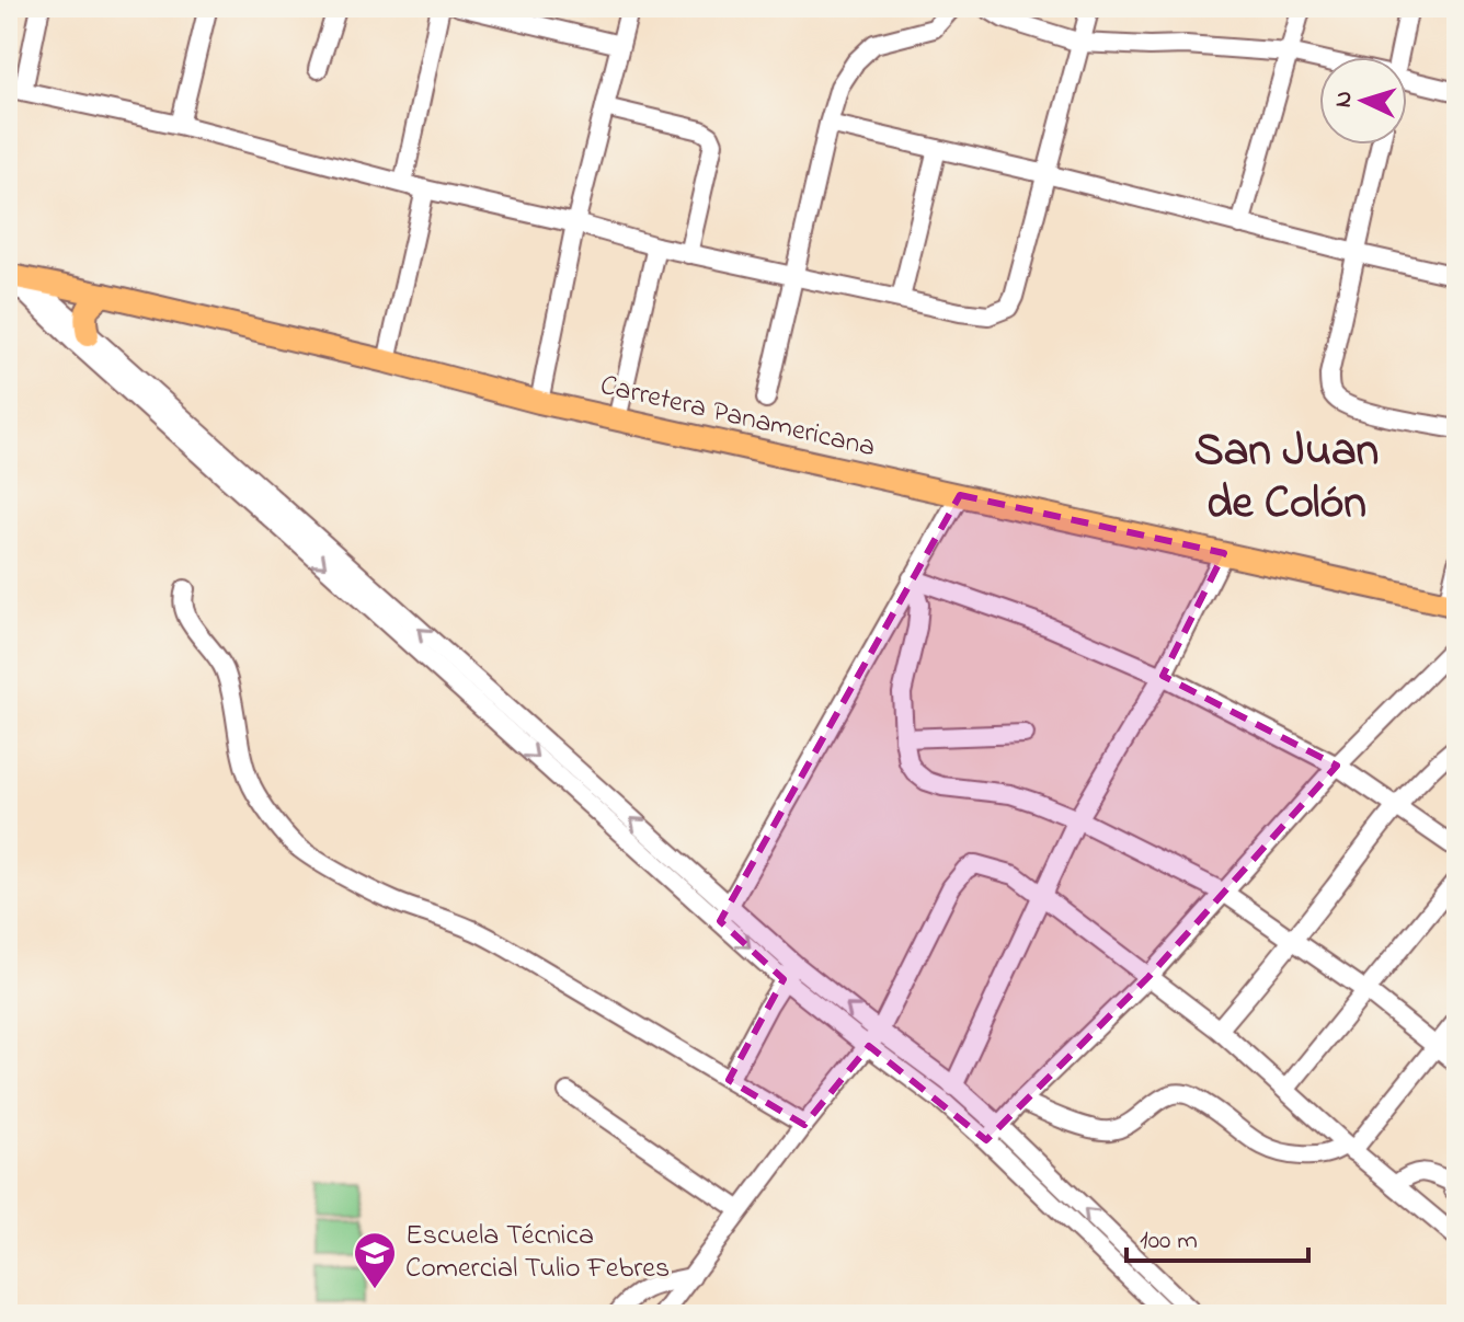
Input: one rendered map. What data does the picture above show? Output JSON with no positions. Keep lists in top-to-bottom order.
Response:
{
  "streets": {
    "main road": ["Carretera Panamericana"]
  },
  "districts": ["San Juan de Colón"],
  "places": {
    "school or university": ["Escuela Técnica Comercial Tulio Febres"]
  },
  "scale_bar": "100 m",
  "north": "left"
}
